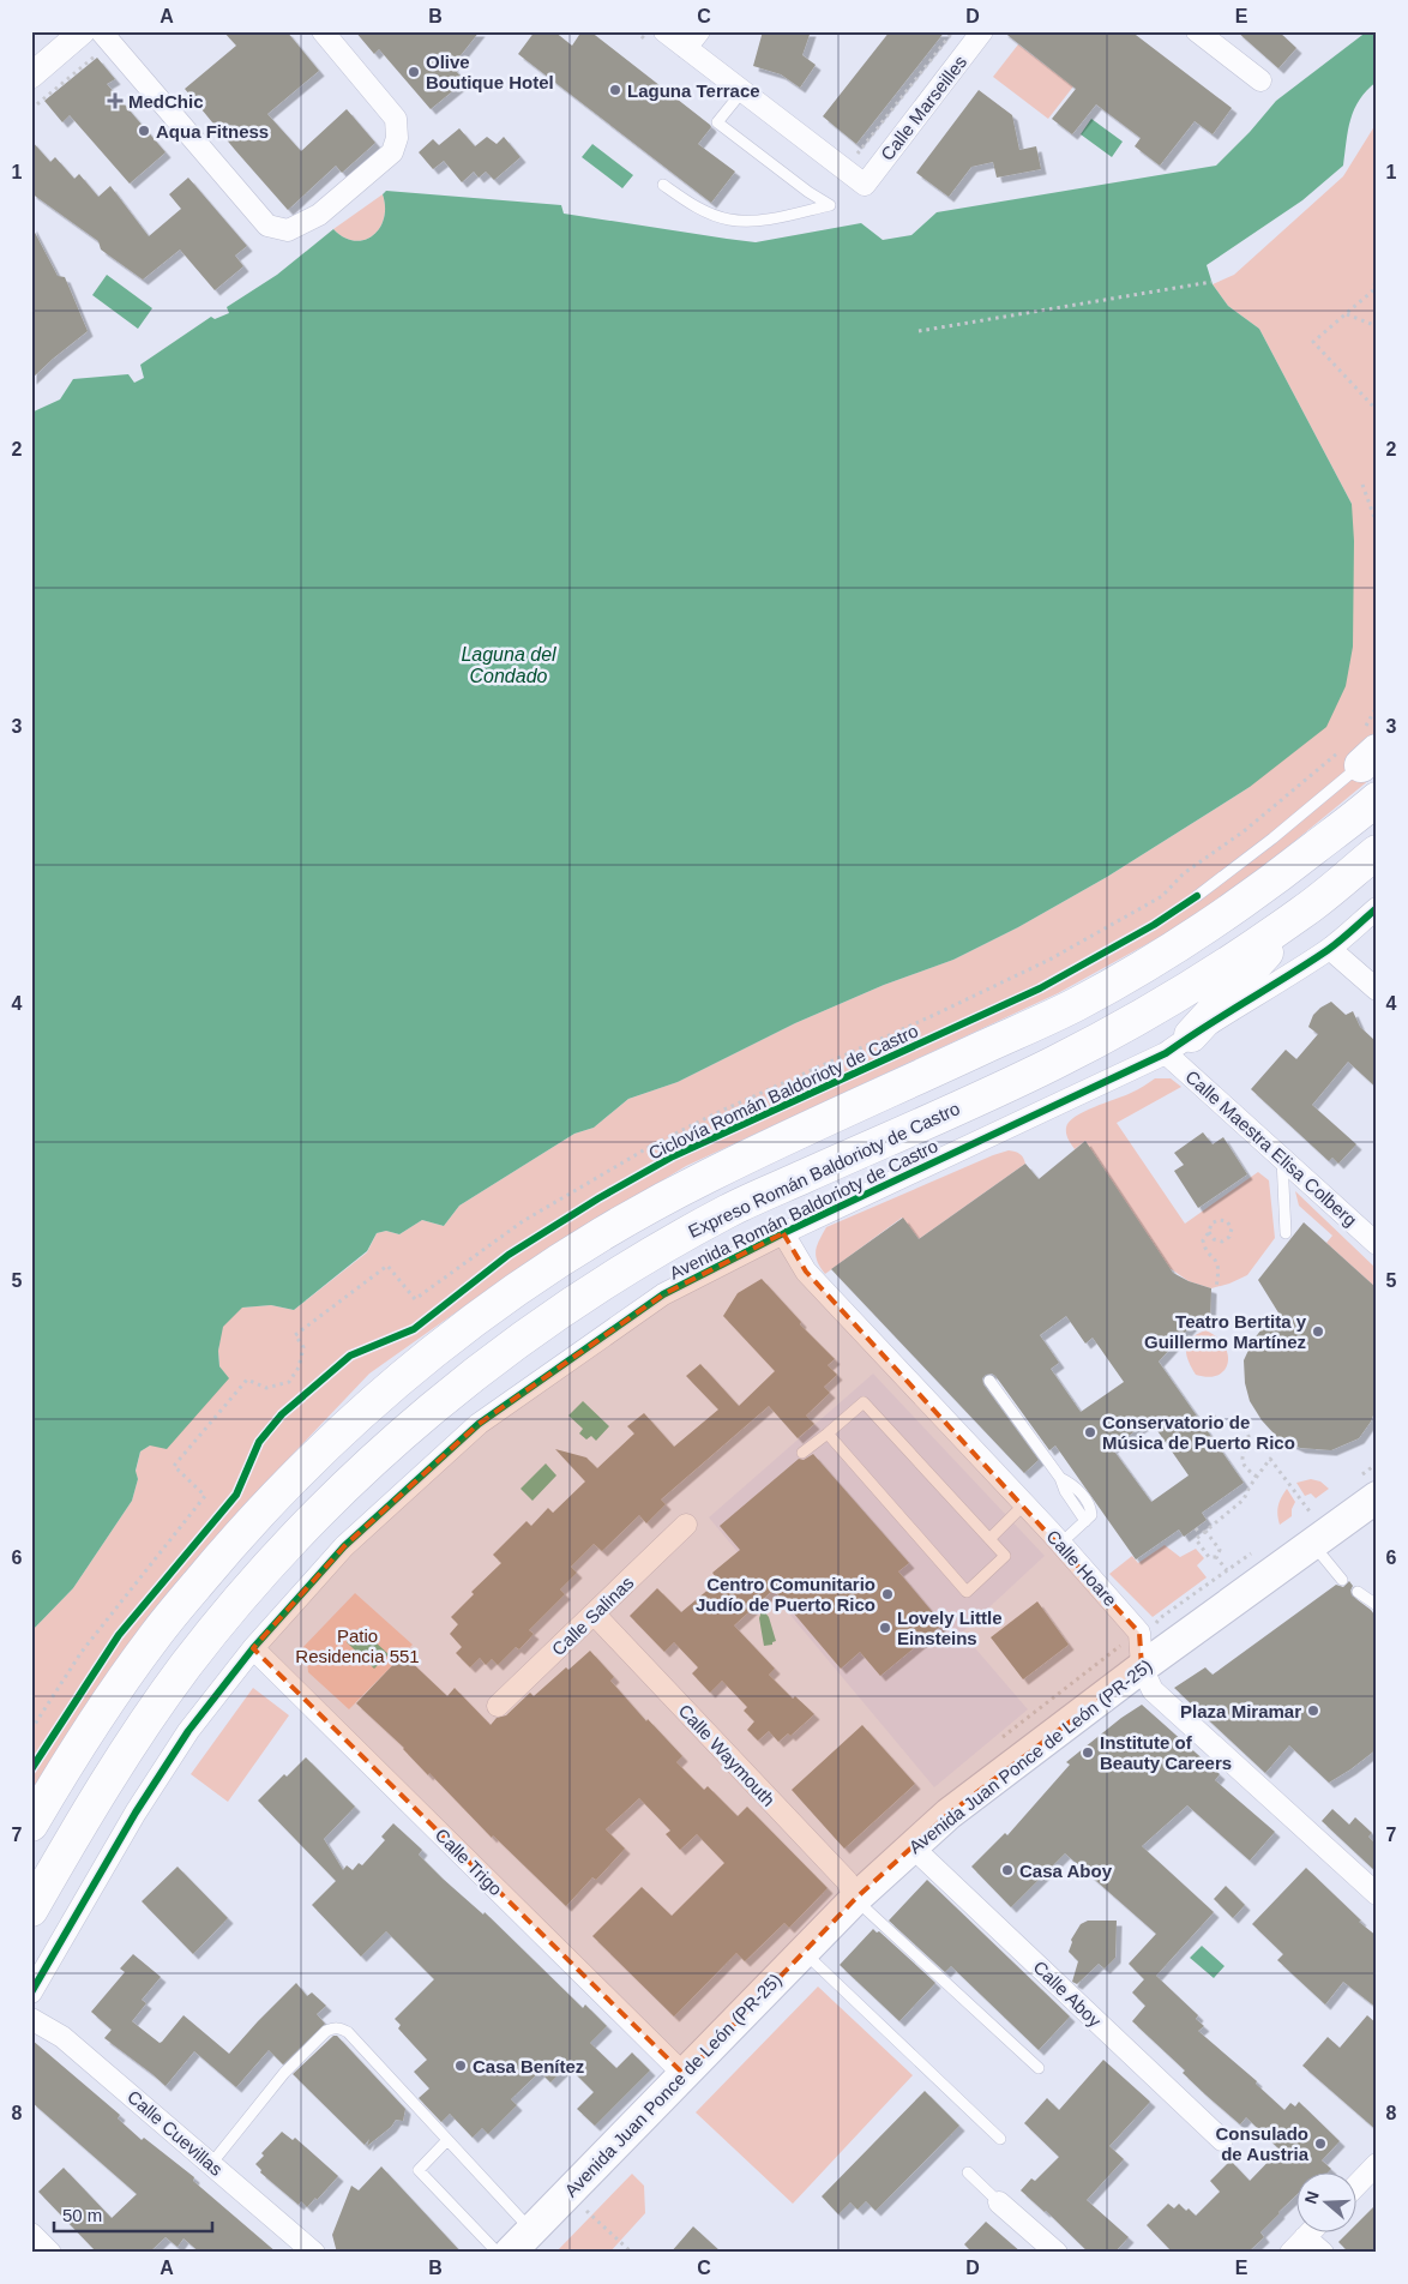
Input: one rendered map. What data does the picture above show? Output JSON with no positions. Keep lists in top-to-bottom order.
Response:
{
  "streets": {
    "highway": ["Expreso Román Baldorioty de Castro"],
    "main road": ["Avenida Juan Ponce de León (PR-25)"],
    "street": [
      "Calle Marseilles",
      "Calle Maestra Elisa Colberg",
      "Avenida Román Baldorioty de Castro",
      "Calle Hoare",
      "Calle Salinas",
      "Calle Waymouth",
      "Calle Trigo",
      "Calle Aboy",
      "Calle Cuevillas"
    ],
    "cycle path": ["Ciclovía Román Baldorioty de Castro"]
  },
  "crossings": [
    ["Calle Maestra Elisa Colberg", "Avenida Román Baldorioty de Castro"],
    ["Avenida Román Baldorioty de Castro", "Calle Hoare"],
    ["Avenida Román Baldorioty de Castro", "Calle Trigo"],
    ["Calle Hoare", "Avenida Juan Ponce de León (PR-25)"],
    ["Calle Salinas", "Calle Waymouth"],
    ["Calle Waymouth", "Avenida Juan Ponce de León (PR-25)"],
    ["Avenida Juan Ponce de León (PR-25)", "Calle Trigo"],
    ["Avenida Juan Ponce de León (PR-25)", "Calle Aboy"]
  ],
  "water": ["Laguna del Condado"],
  "parks": ["Patio Residencia 551"],
  "places": {
    "other": [
      "Olive Boutique Hotel",
      "Laguna Terrace",
      "Aqua Fitness",
      "Teatro Bertita y Guillermo Martínez",
      "Conservatorio de Música de Puerto Rico",
      "Centro Comunitario Judío de Puerto Rico",
      "Lovely Little Einsteins",
      "Plaza Miramar",
      "Institute of Beauty Careers",
      "Casa Aboy",
      "Casa Benítez",
      "Consulado de Austria"
    ],
    "health": ["MedChic"]
  },
  "scale_bar": "50 m",
  "north": "left",
  "grid": {
    "columns": [
      "A",
      "B",
      "C",
      "D",
      "E"
    ],
    "rows": [
      "1",
      "2",
      "3",
      "4",
      "5",
      "6",
      "7",
      "8"
    ]
  }
}
